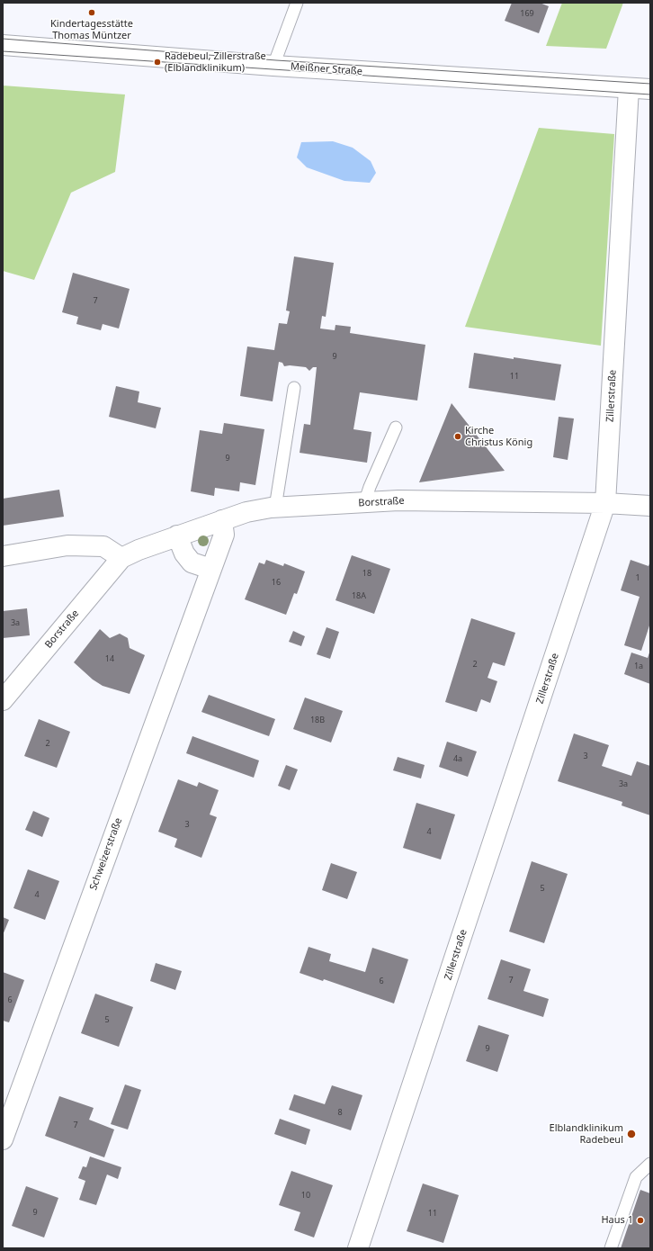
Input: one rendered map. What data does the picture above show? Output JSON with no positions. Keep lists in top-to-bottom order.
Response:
{
  "streets": {
    "street": [
      "Meißner Straße",
      "Zillerstraße",
      "Borstraße",
      "Schweizerstraße"
    ]
  },
  "crossings": [
    ["Meißner Straße", "Zillerstraße"],
    ["Zillerstraße", "Borstraße"],
    ["Borstraße", "Schweizerstraße"]
  ],
  "places": [
    "Kindertagesstätte Thomas Müntzer",
    "Radebeul, Zillerstraße (Elblandklinikum)",
    "Kirche Christus König",
    "Elblandklinikum Radebeul",
    "Haus 1"
  ],
  "house_numbers": [
    "169",
    "7",
    "9",
    "11",
    "9",
    "18",
    "1",
    "16",
    "18A",
    "3a",
    "14",
    "2",
    "1a",
    "18B",
    "2",
    "3",
    "4a",
    "3a",
    "3",
    "4",
    "5",
    "4",
    "7",
    "6",
    "6",
    "5",
    "9",
    "8",
    "7",
    "10",
    "9",
    "11"
  ]
}
